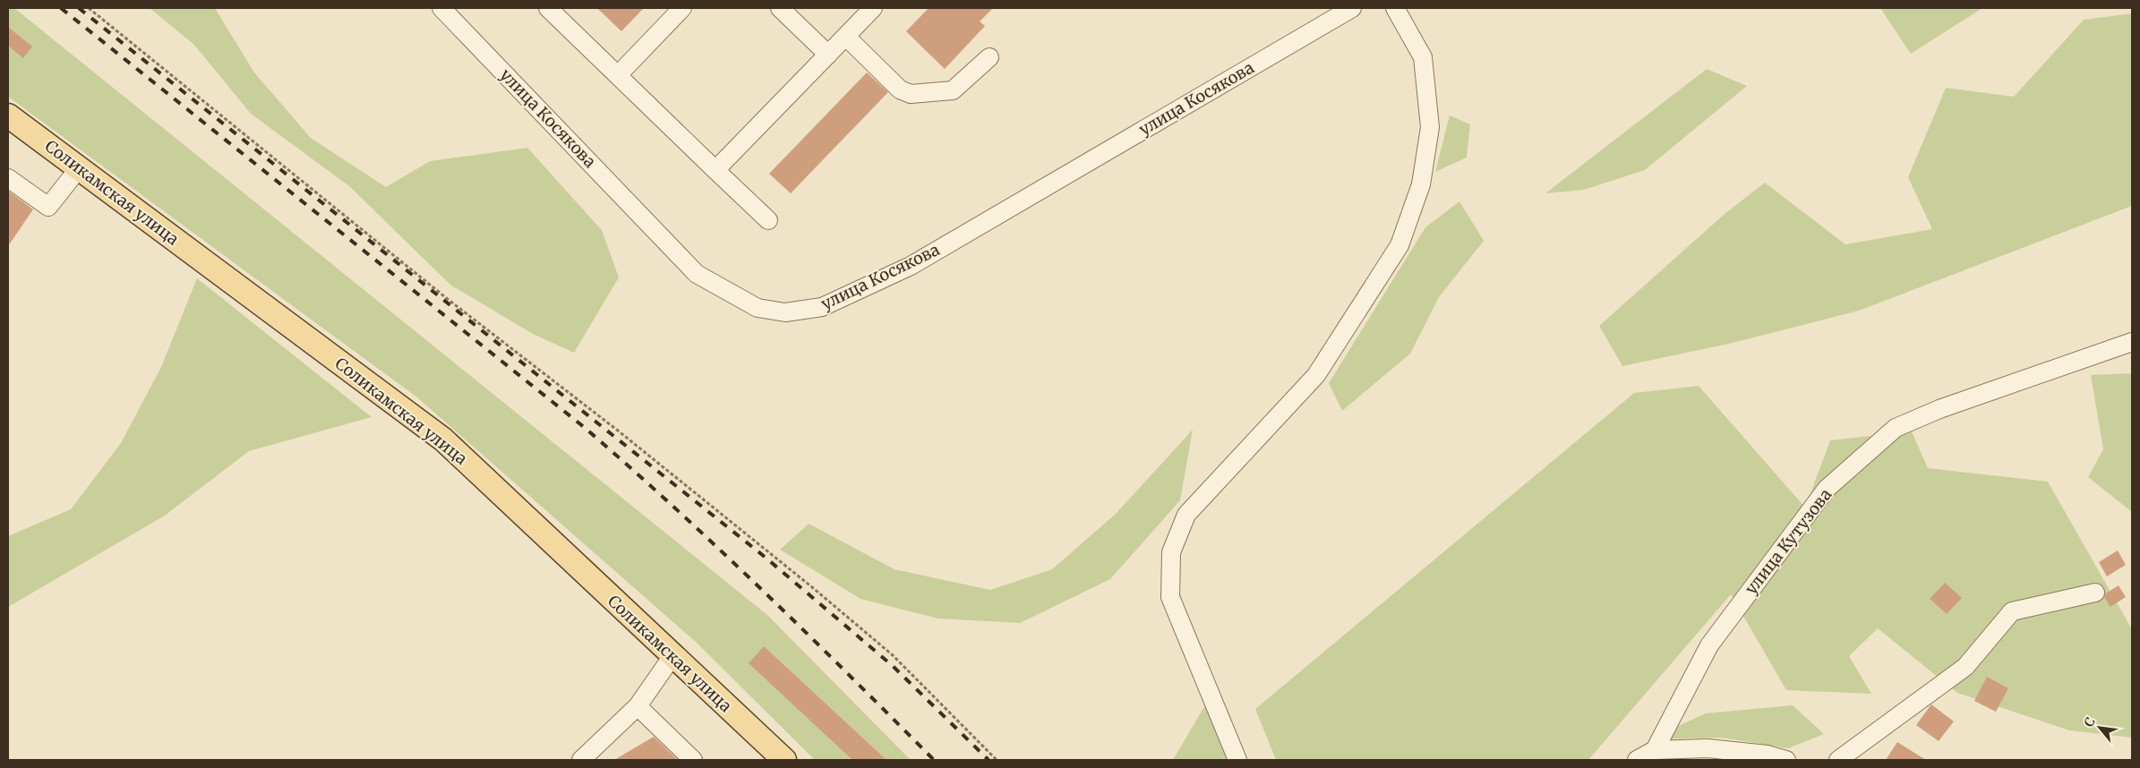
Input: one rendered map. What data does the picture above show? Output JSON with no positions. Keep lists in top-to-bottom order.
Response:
{
  "streets": {
    "main road": ["Соликамская улица"],
    "street": ["улица Косякова", "улица Кутузова"]
  },
  "north": "top left"
}
